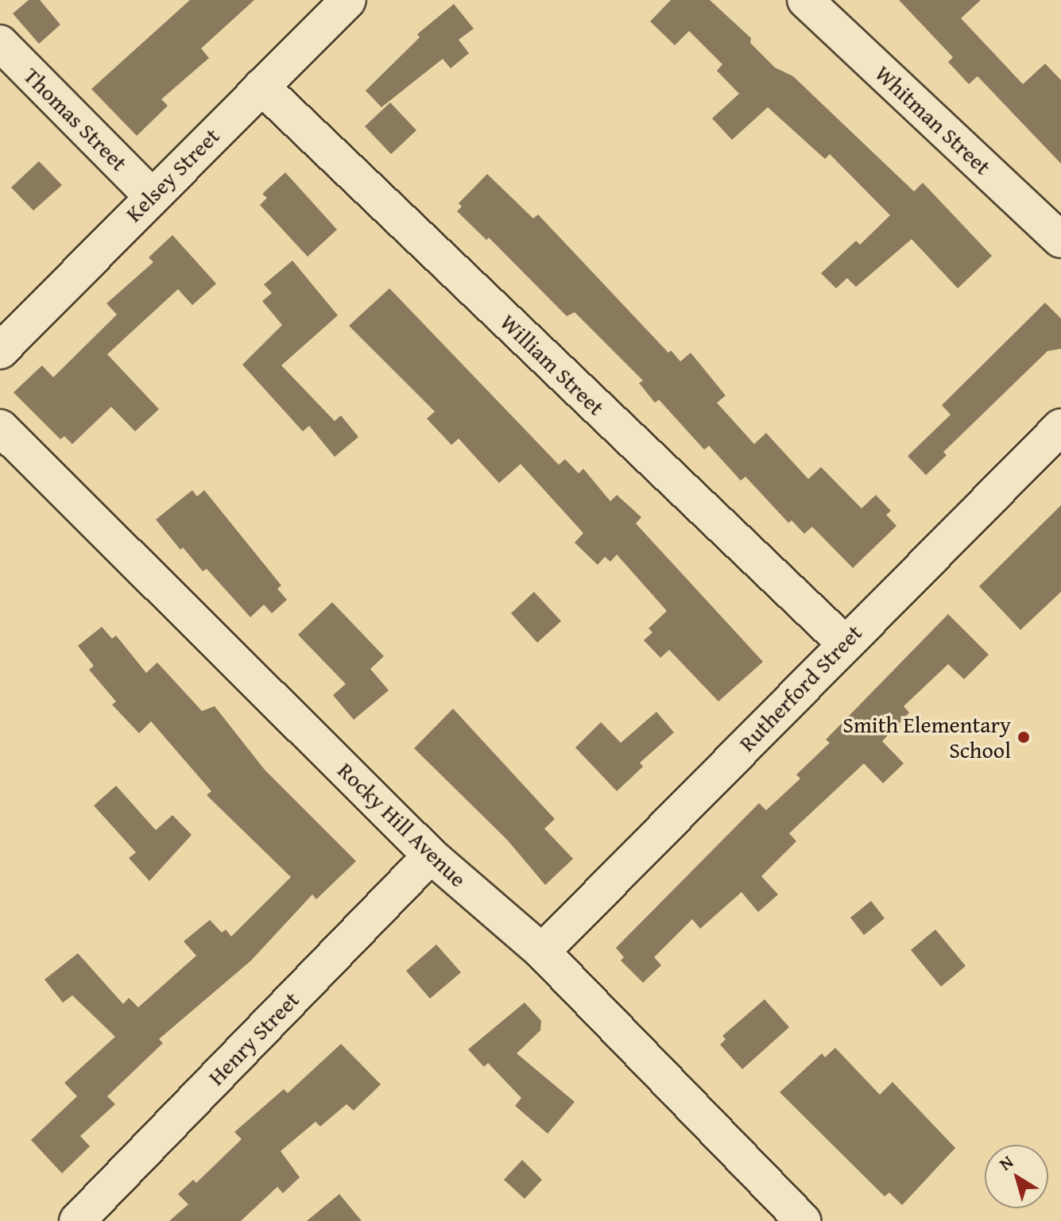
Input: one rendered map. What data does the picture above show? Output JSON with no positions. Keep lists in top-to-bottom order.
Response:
{
  "streets": {
    "street": [
      "Thomas Street",
      "Whitman Street",
      "Kelsey Street",
      "William Street",
      "Rutherford Street",
      "Rocky Hill Avenue",
      "Henry Street"
    ]
  },
  "crossings": [
    ["Thomas Street", "Kelsey Street"],
    ["Kelsey Street", "William Street"],
    ["William Street", "Rutherford Street"],
    ["Rutherford Street", "Rocky Hill Avenue"],
    ["Rocky Hill Avenue", "Henry Street"]
  ],
  "places": ["Smith Elementary School"],
  "north": "top left"
}
